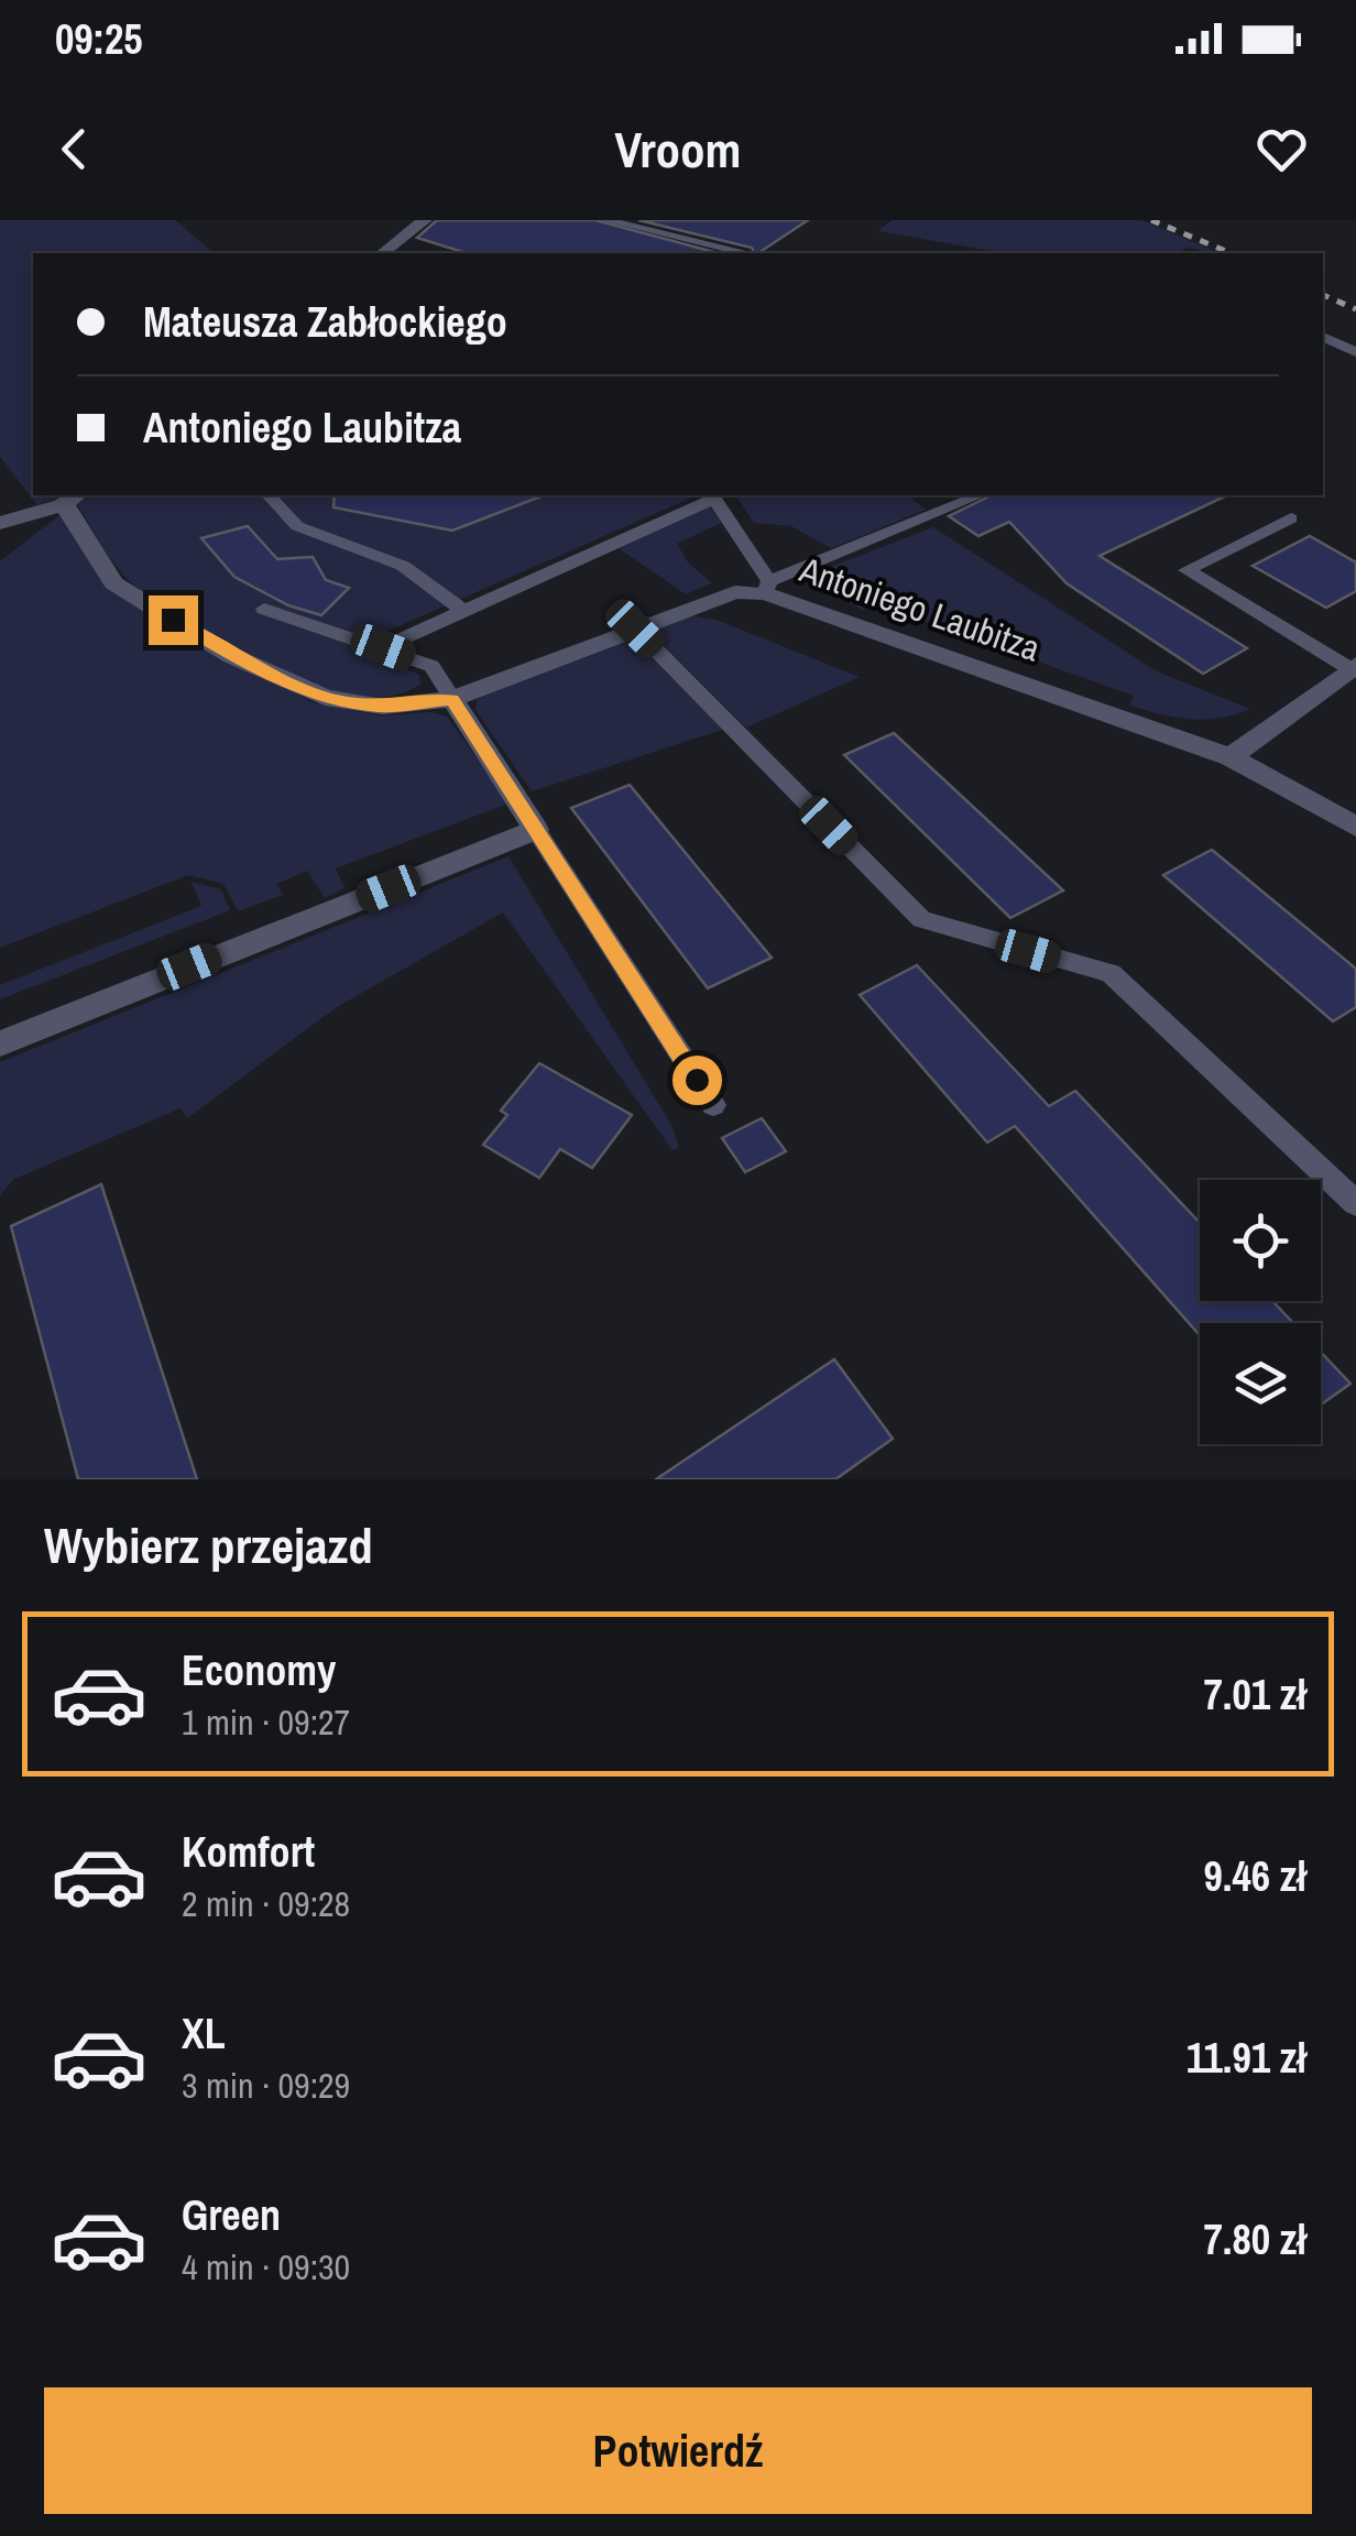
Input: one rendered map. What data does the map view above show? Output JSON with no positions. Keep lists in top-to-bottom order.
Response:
{
  "streets": {
    "street": ["Antoniego Laubitza"]
  },
  "page": {
    "status": "09:25",
    "header": "Vroom",
    "banner": ["Mateusza Zabłockiego", "Antoniego Laubitza"],
    "heading": "Wybierz przejazd",
    "list": [
      {
        "name": "Economy",
        "note": "1 min · 09:27",
        "value": "7.01 zł"
      },
      {
        "name": "Komfort",
        "note": "2 min · 09:28",
        "value": "9.46 zł"
      },
      {
        "name": "XL",
        "note": "3 min · 09:29",
        "value": "11.91 zł"
      },
      {
        "name": "Green",
        "note": "4 min · 09:30",
        "value": "7.80 zł"
      }
    ],
    "buttons": "Potwierdź"
  }
}
